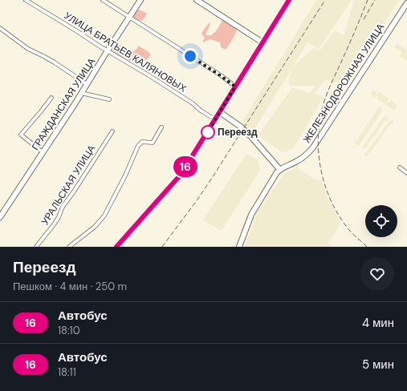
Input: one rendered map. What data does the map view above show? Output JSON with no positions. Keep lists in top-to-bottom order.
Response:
{
  "streets": {
    "street": [
      "УЛИЦА БРАТЬЕВ КАЛЯНОВЫХ",
      "ЖЕЛЕЗНОДОРОЖНАЯ УЛИЦА",
      "ГРАЖДАНСКАЯ УЛИЦА",
      "УРАЛЬСКАЯ УЛИЦА"
    ]
  },
  "crossings": [
    ["УЛИЦА БРАТЬЕВ КАЛЯНОВЫХ", "ГРАЖДАНСКАЯ УЛИЦА"]
  ],
  "places": ["Переезд"],
  "lines": ["bus line 16"],
  "page": {
    "on_map": "16",
    "heading": ["Переезд", "Пешком · 4 мин · 250 m"],
    "list": [
      {
        "mark": "16",
        "name": "Автобус",
        "note": "18:10",
        "value": "4 мин"
      },
      {
        "mark": "16",
        "name": "Автобус",
        "note": "18:11",
        "value": "5 мин"
      }
    ]
  }
}
